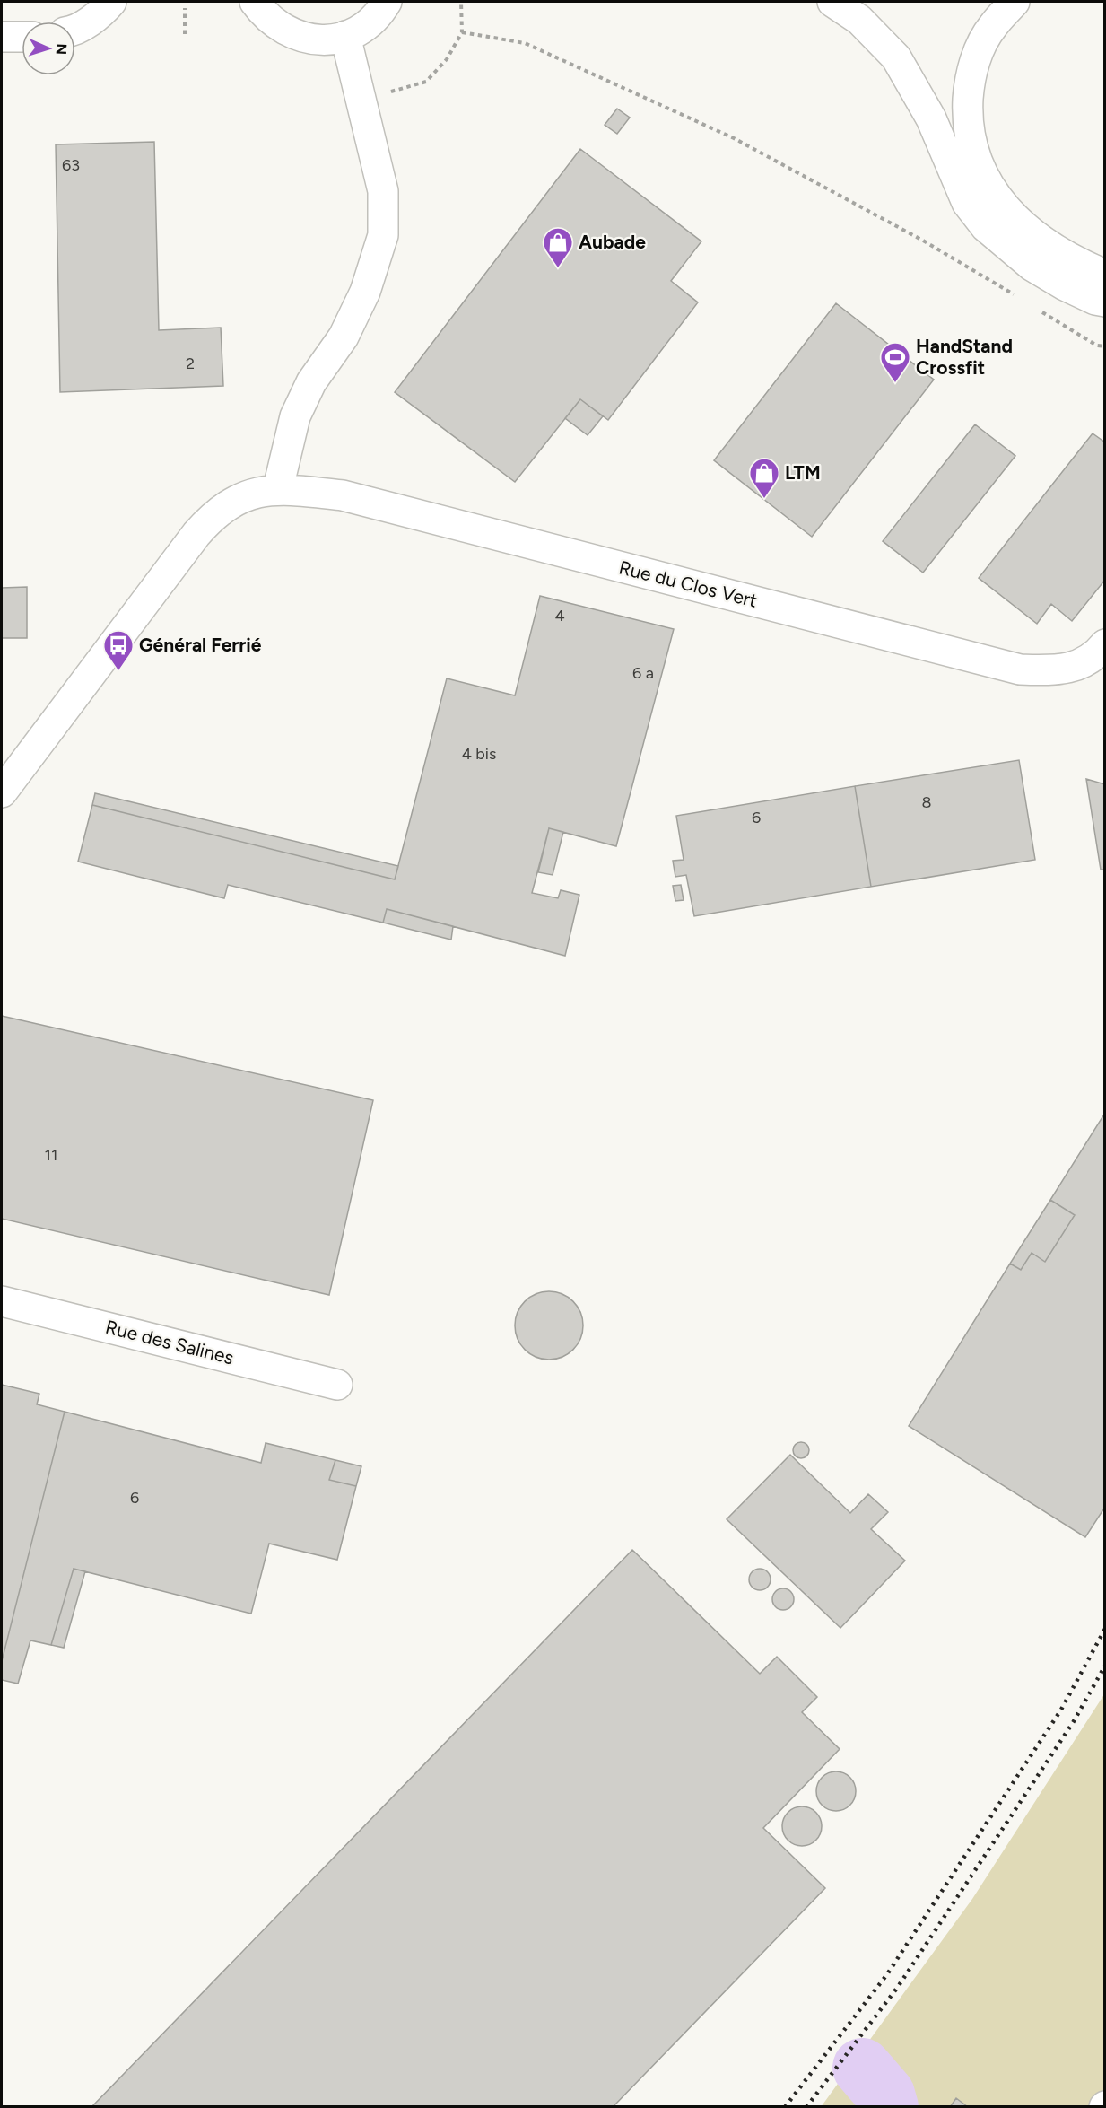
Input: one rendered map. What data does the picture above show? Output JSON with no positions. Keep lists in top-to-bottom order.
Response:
{
  "streets": {
    "street": ["Rue du Clos Vert", "Rue des Salines"]
  },
  "places": {
    "shop": ["Aubade", "LTM"],
    "sports": ["HandStand Crossfit"],
    "bus stop": ["Général Ferrié"]
  },
  "house_numbers": [
    "63",
    "2",
    "4",
    "6 a",
    "4 bis",
    "8",
    "6",
    "11",
    "6"
  ],
  "north": "right"
}
